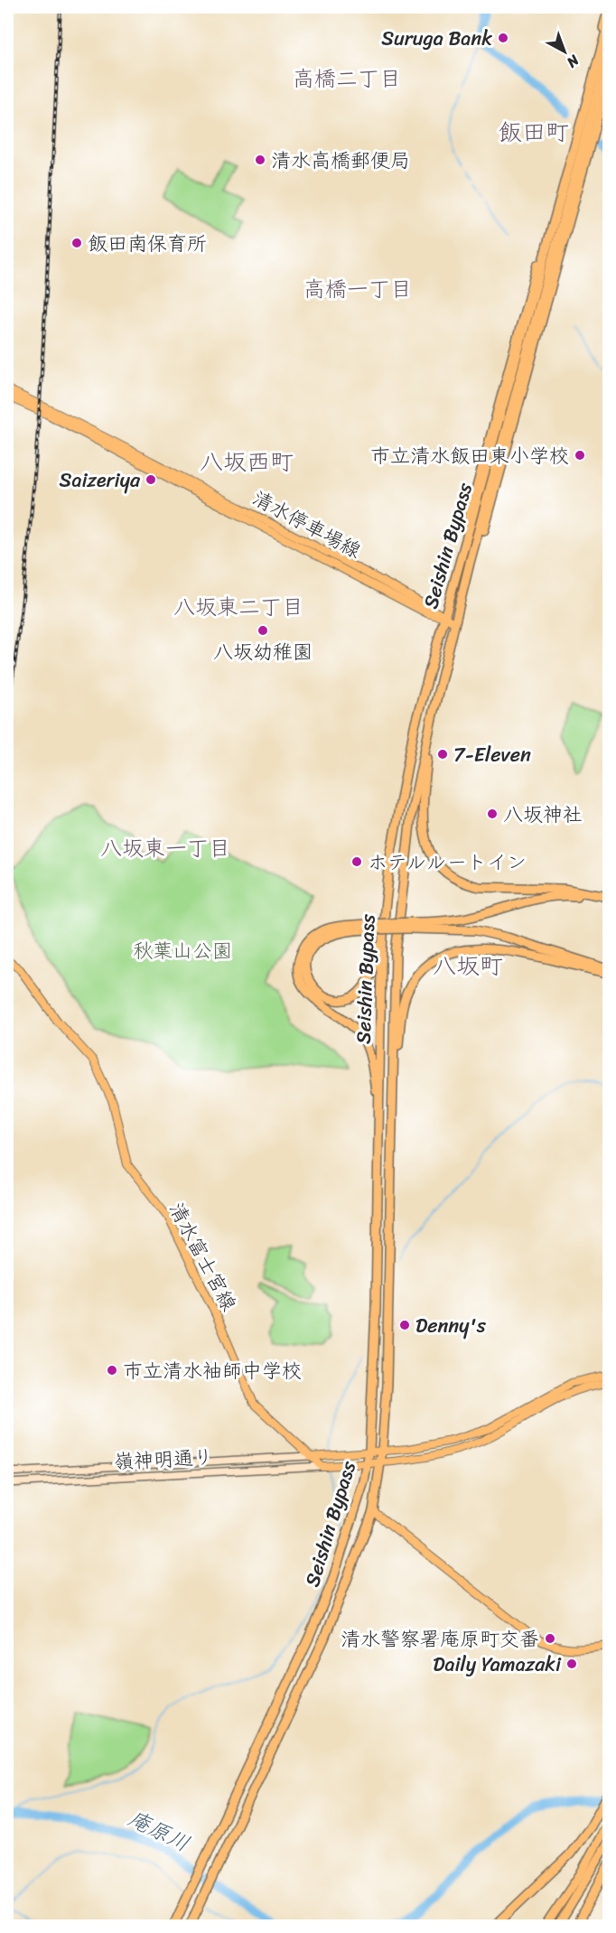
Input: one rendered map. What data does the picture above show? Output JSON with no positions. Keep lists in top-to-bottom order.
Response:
{
  "streets": {
    "highway": ["Seishin Bypass"],
    "main road": ["清水停車場線", "清水富士宮線", "嶺神明通り"]
  },
  "crossings": [
    ["清水停車場線", "Seishin Bypass"],
    ["清水富士宮線", "嶺神明通り"]
  ],
  "districts": [
    "高橋二丁目",
    "飯田町",
    "高橋一丁目",
    "八坂西町",
    "八坂東二丁目",
    "八坂東一丁目",
    "八坂町"
  ],
  "water": ["庵原川"],
  "parks": ["秋葉山公園"],
  "places": [
    "Suruga Bank",
    "清水高橋郵便局",
    "飯田南保育所",
    "市立清水飯田東小学校",
    "Saizeriya",
    "八坂幼稚園",
    "7-Eleven",
    "八坂神社",
    "ホテルルートイン",
    "Denny's",
    "市立清水袖師中学校",
    "清水警察署庵原町交番",
    "Daily Yamazaki"
  ],
  "north": "bottom right"
}
